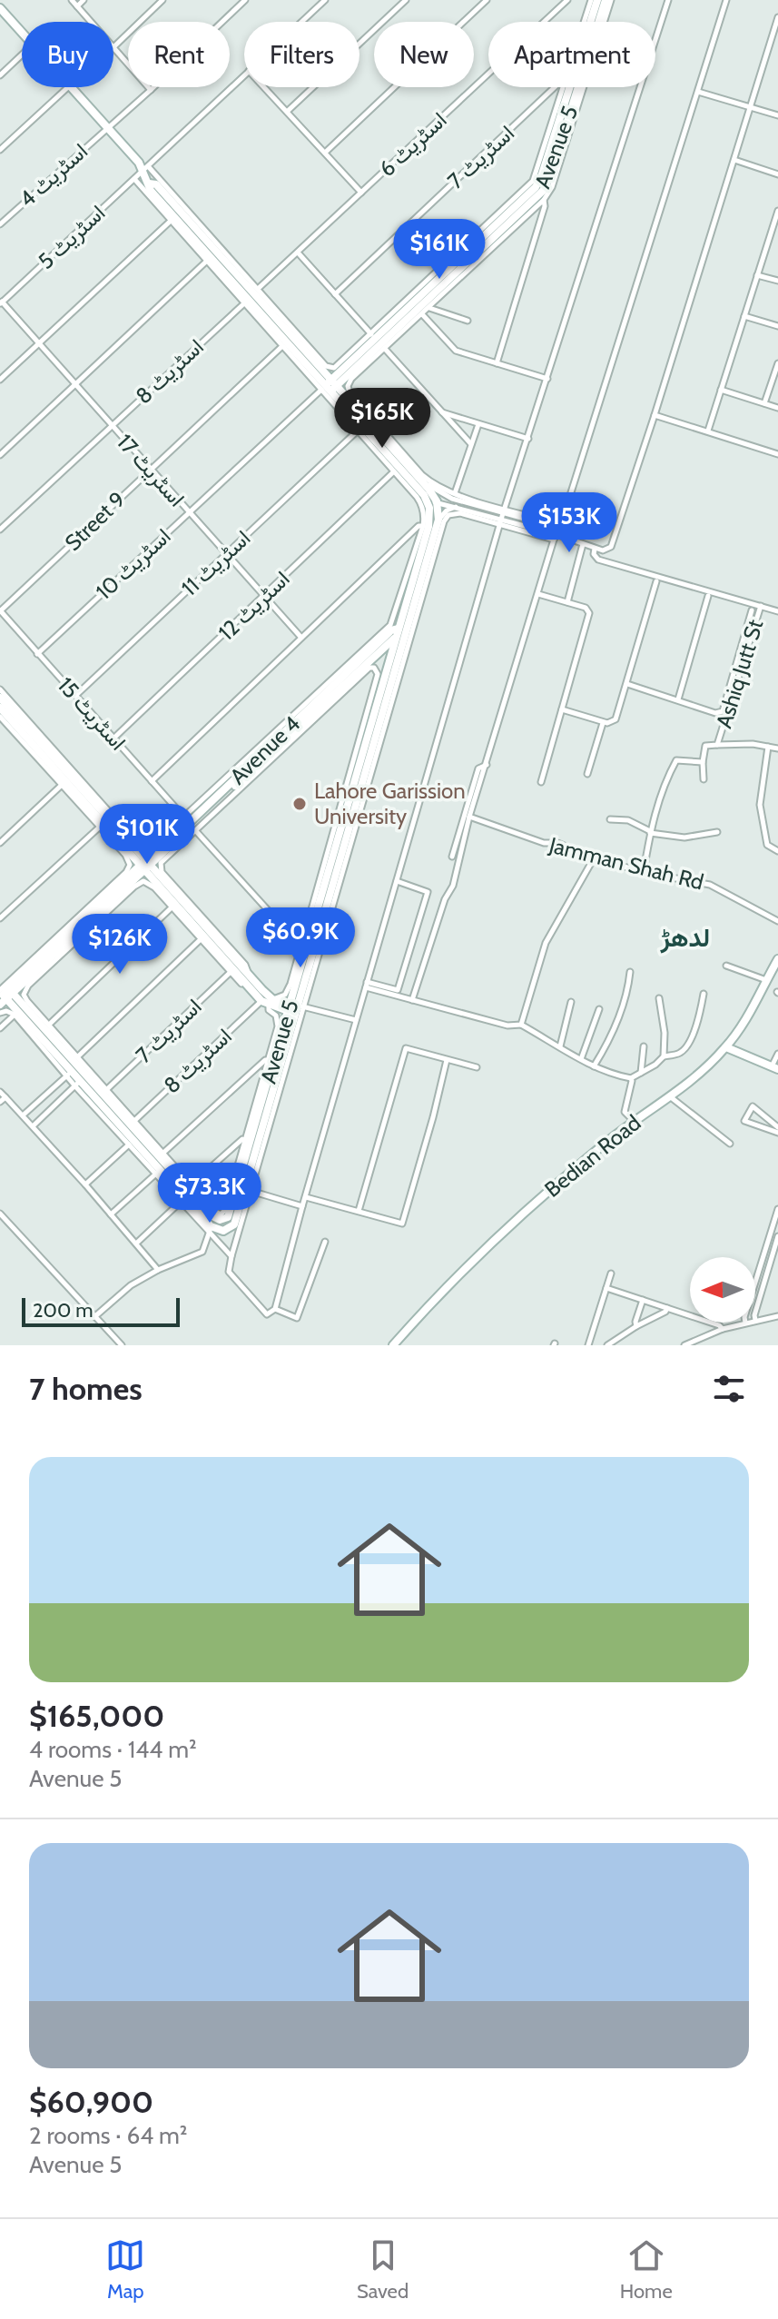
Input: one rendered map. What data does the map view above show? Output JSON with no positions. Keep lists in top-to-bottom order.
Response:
{
  "streets": {
    "main road": ["Avenue 5", "Avenue 4", "Bedian Road"],
    "street": [
      "اسٹریٹ 6",
      "اسٹریٹ 7",
      "اسٹریٹ 4",
      "اسٹریٹ 5",
      "اسٹریٹ 8",
      "اسٹریٹ 17",
      "Street 9",
      "اسٹریٹ 11",
      "اسٹریٹ 10",
      "اسٹریٹ 12",
      "Ashiq Jutt St",
      "اسٹریٹ 15",
      "Jamman Shah Rd"
    ]
  },
  "crossings": [
    ["Avenue 5", "اسٹریٹ 8"],
    ["Avenue 5", "اسٹریٹ 10"],
    ["Avenue 5", "Avenue 4"],
    ["اسٹریٹ 5", "اسٹریٹ 17"],
    ["اسٹریٹ 8", "اسٹریٹ 17"],
    ["اسٹریٹ 17", "Street 9"],
    ["اسٹریٹ 17", "اسٹریٹ 11"],
    ["اسٹریٹ 17", "اسٹریٹ 10"],
    ["اسٹریٹ 17", "اسٹریٹ 12"],
    ["Street 9", "اسٹریٹ 15"],
    ["اسٹریٹ 11", "اسٹریٹ 15"],
    ["اسٹریٹ 10", "اسٹریٹ 15"],
    ["اسٹریٹ 12", "اسٹریٹ 15"]
  ],
  "districts": ["لدھڑ"],
  "places": ["Lahore Garission University"],
  "scale_bar": "200 m",
  "north": "left",
  "page": {
    "chip": [
      "Buy",
      "Rent",
      "Filters",
      "New",
      "Apartment"
    ],
    "price": [
      "$161K",
      "$165K",
      "$153K",
      "$101K",
      "$60.9K",
      "$126K",
      "$73.3K"
    ],
    "scale": "200 m",
    "heading": "7 homes",
    "list": [
      {
        "name": "$165,000",
        "note": "4 rooms · 144 m² · Avenue 5"
      },
      {
        "name": "$60,900",
        "note": "2 rooms · 64 m² · Avenue 5"
      }
    ],
    "tabs": ["Map", "Saved", "Home"]
  }
}
